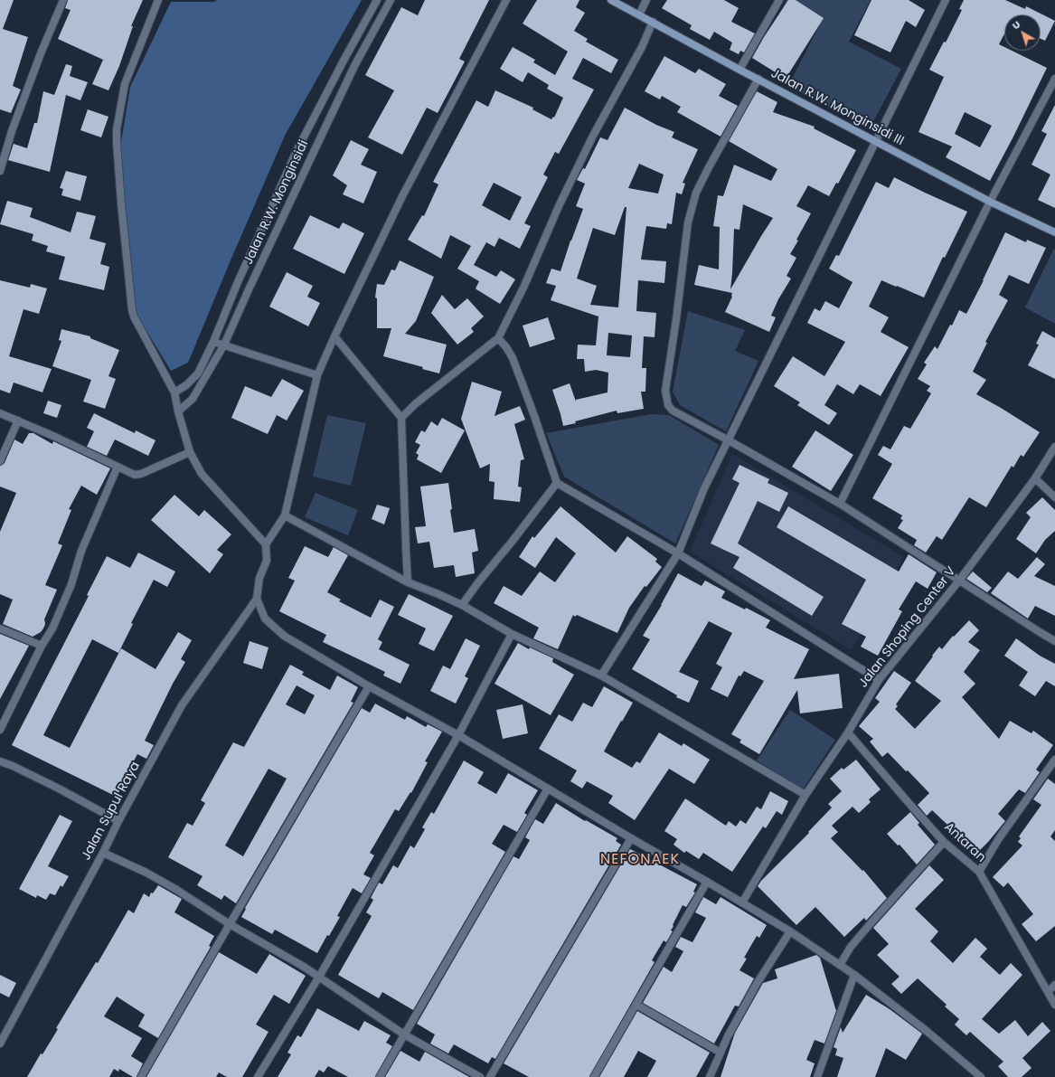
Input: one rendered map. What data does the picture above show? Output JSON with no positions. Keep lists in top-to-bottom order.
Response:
{
  "streets": {
    "main road": ["Jalan R.W. Monginsidi III"],
    "street": [
      "Jalan R.W. Monginsidi",
      "Jalan Shoping Center V",
      "Jalan Supul Raya",
      "Antaran"
    ]
  },
  "crossings": [
    ["Jalan Shoping Center V", "Antaran"]
  ],
  "districts": ["NEFONAEK"],
  "north": "top left"
}
